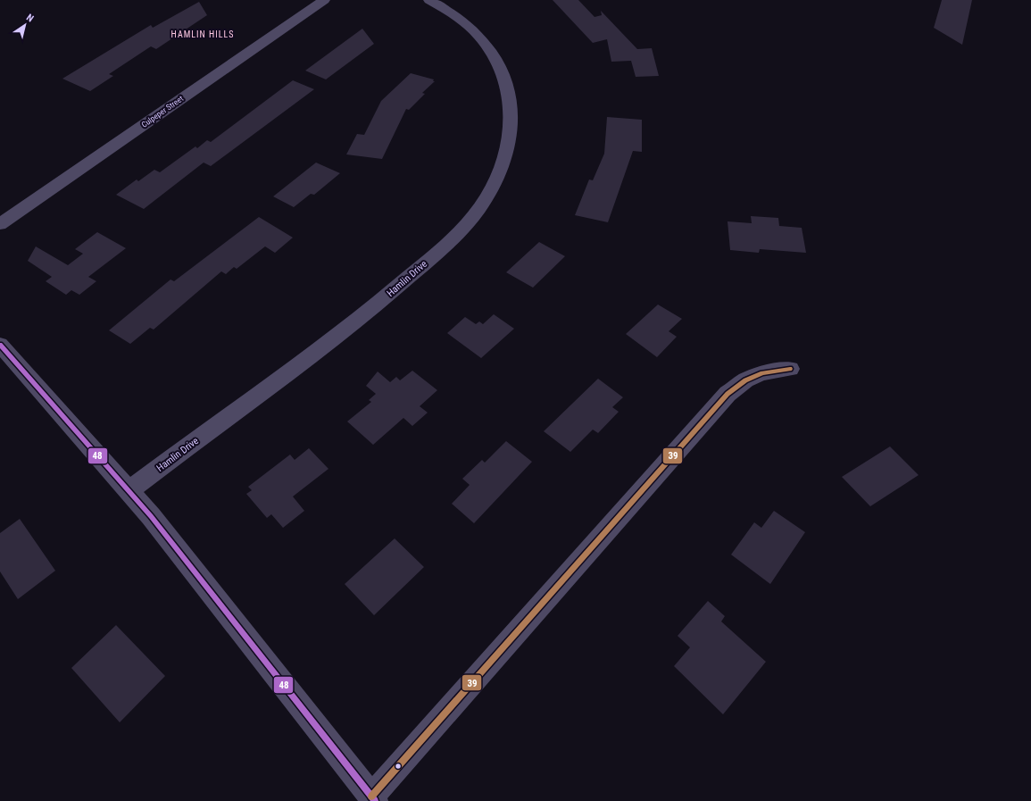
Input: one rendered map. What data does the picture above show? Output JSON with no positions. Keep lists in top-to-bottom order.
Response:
{
  "streets": {
    "street": ["Culpeper Street", "Hamlin Drive"]
  },
  "districts": ["HAMLIN HILLS"],
  "lines": ["transit line 48", "transit line 39"],
  "north": "top right"
}
